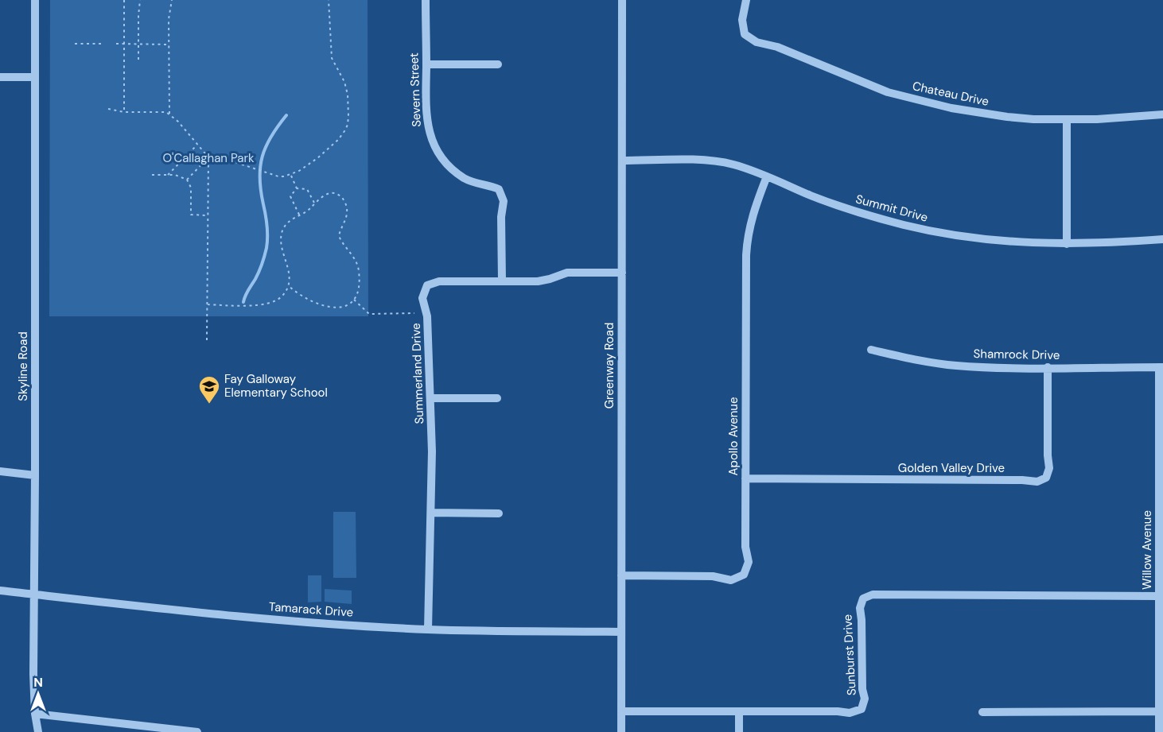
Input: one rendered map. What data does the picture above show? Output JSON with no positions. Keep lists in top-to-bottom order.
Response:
{
  "streets": {
    "street": [
      "Severn Street",
      "Chateau Drive",
      "Summit Drive",
      "Shamrock Drive",
      "Greenway Road",
      "Skyline Road",
      "Summerland Drive",
      "Apollo Avenue",
      "Golden Valley Drive",
      "Willow Avenue",
      "Tamarack Drive",
      "Sunburst Drive"
    ]
  },
  "crossings": [
    ["Severn Street", "Summerland Drive"],
    ["Summit Drive", "Greenway Road"],
    ["Summit Drive", "Apollo Avenue"],
    ["Shamrock Drive", "Golden Valley Drive"],
    ["Shamrock Drive", "Willow Avenue"],
    ["Greenway Road", "Summerland Drive"],
    ["Greenway Road", "Apollo Avenue"],
    ["Greenway Road", "Tamarack Drive"],
    ["Greenway Road", "Sunburst Drive"],
    ["Skyline Road", "Tamarack Drive"],
    ["Summerland Drive", "Tamarack Drive"],
    ["Apollo Avenue", "Golden Valley Drive"],
    ["Willow Avenue", "Sunburst Drive"]
  ],
  "parks": ["O'Callaghan Park"],
  "places": {
    "school or university": ["Fay Galloway Elementary School"]
  },
  "north": "top"
}
